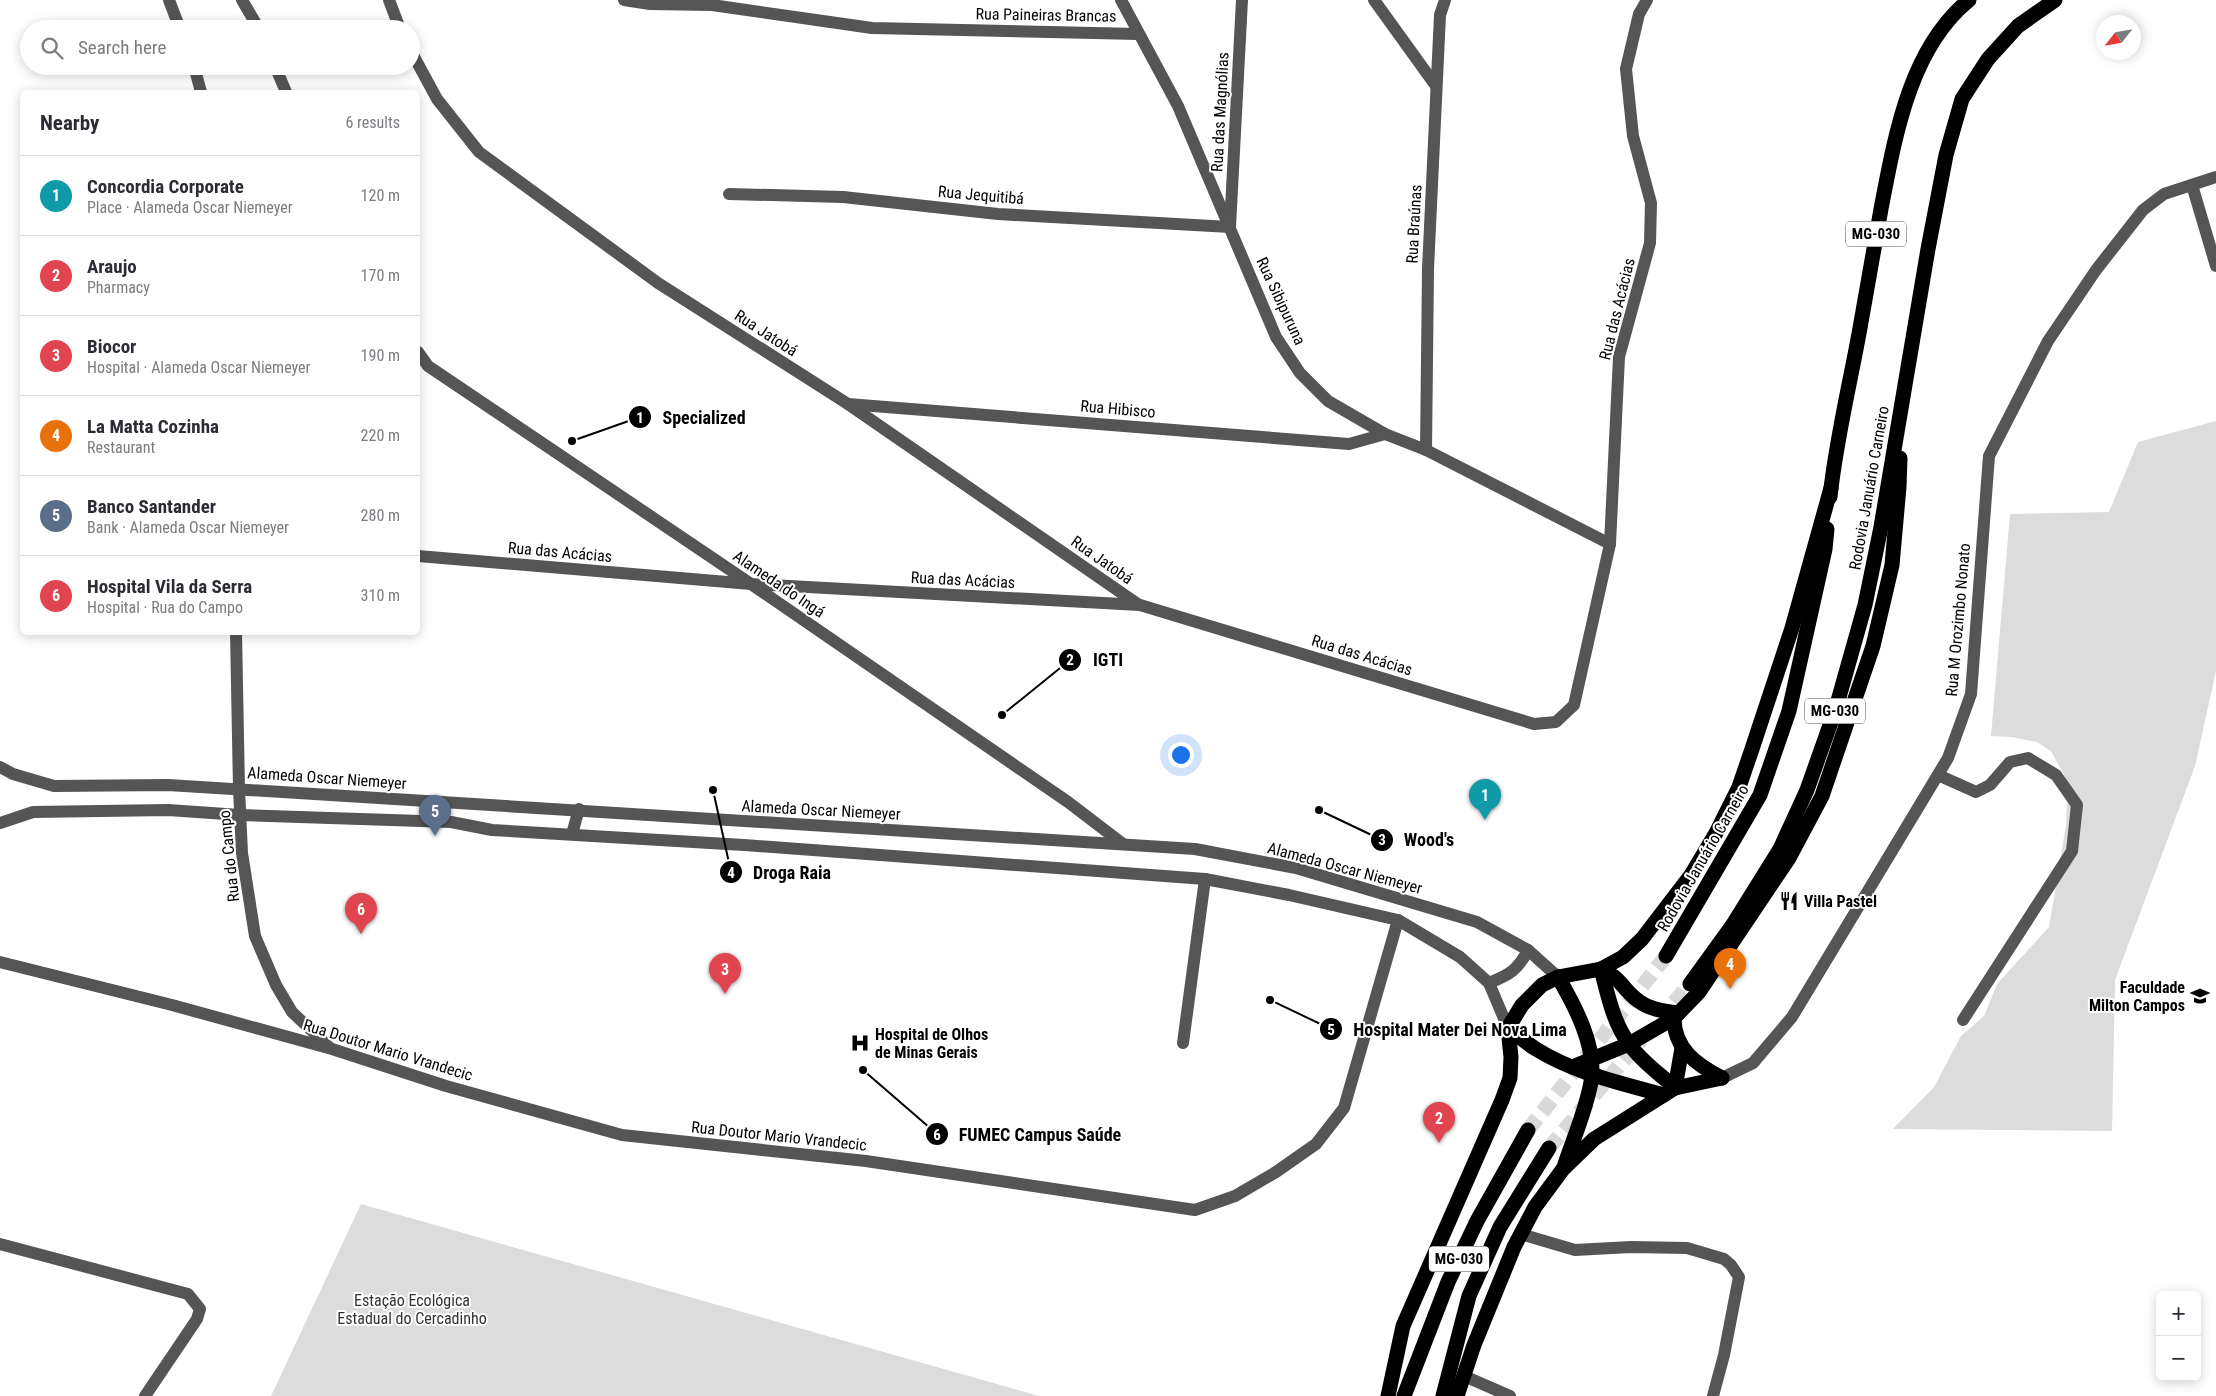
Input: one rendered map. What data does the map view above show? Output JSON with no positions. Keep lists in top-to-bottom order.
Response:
{
  "streets": {
    "highway": ["MG-030", "Rodovia Januário Carneiro"],
    "street": [
      "Rua Paineiras Brancas",
      "Rua das Magnólias",
      "Rua Jequitibá",
      "Rua Braúnas",
      "Rua Sibipuruna",
      "Rua das Acácias",
      "Rua Jatobá",
      "Rua Hibisco",
      "Alameda do Ingá",
      "Rua M Orozimbo Nonato",
      "Alameda Oscar Niemeyer",
      "Rua do Campo",
      "Rua Doutor Mario Vrandecic"
    ]
  },
  "crossings": [
    ["Rua Paineiras Brancas", "Rua Sibipuruna"],
    ["Rua das Magnólias", "Rua Jequitibá"],
    ["Rua das Magnólias", "Rua Sibipuruna"],
    ["Rua Jequitibá", "Rua Sibipuruna"],
    ["Rua Braúnas", "Rua Sibipuruna"],
    ["Rua Sibipuruna", "Rua das Acácias"],
    ["Rua Sibipuruna", "Rua Hibisco"],
    ["Rua das Acácias", "Rua Jatobá"],
    ["Rua das Acácias", "Alameda do Ingá"],
    ["Rua Jatobá", "Rua Hibisco"],
    ["Alameda do Ingá", "Alameda Oscar Niemeyer"],
    ["Alameda Oscar Niemeyer", "Rua do Campo"],
    ["Rua do Campo", "Rua Doutor Mario Vrandecic"]
  ],
  "parks": ["Estação Ecológica Estadual do Cercadinho"],
  "places": {
    "other": [
      "Specialized",
      "IGTI",
      "Droga Raia",
      "Wood's",
      "Hospital Mater Dei Nova Lima",
      "FUMEC Campus Saúde"
    ],
    "restaurant": ["Villa Pastel"],
    "school or university": ["Faculdade Milton Campos"],
    "hospital": ["Hospital de Olhos de Minas Gerais"]
  },
  "north": "bottom left",
  "page": {
    "search": "Search here",
    "heading": ["Nearby", "6 results"],
    "list": [
      {
        "mark": "1",
        "name": "Concordia Corporate",
        "note": "Place · Alameda Oscar Niemeyer",
        "value": "120 m"
      },
      {
        "mark": "2",
        "name": "Araujo",
        "note": "Pharmacy",
        "value": "170 m"
      },
      {
        "mark": "3",
        "name": "Biocor",
        "note": "Hospital · Alameda Oscar Niemeyer",
        "value": "190 m"
      },
      {
        "mark": "4",
        "name": "La Matta Cozinha",
        "note": "Restaurant",
        "value": "220 m"
      },
      {
        "mark": "5",
        "name": "Banco Santander",
        "note": "Bank · Alameda Oscar Niemeyer",
        "value": "280 m"
      },
      {
        "mark": "6",
        "name": "Hospital Vila da Serra",
        "note": "Hospital · Rua do Campo",
        "value": "310 m"
      }
    ],
    "pins": [
      "1",
      "5",
      "6",
      "4",
      "3",
      "2"
    ],
    "map_buttons": ["+", "−"]
  }
}
